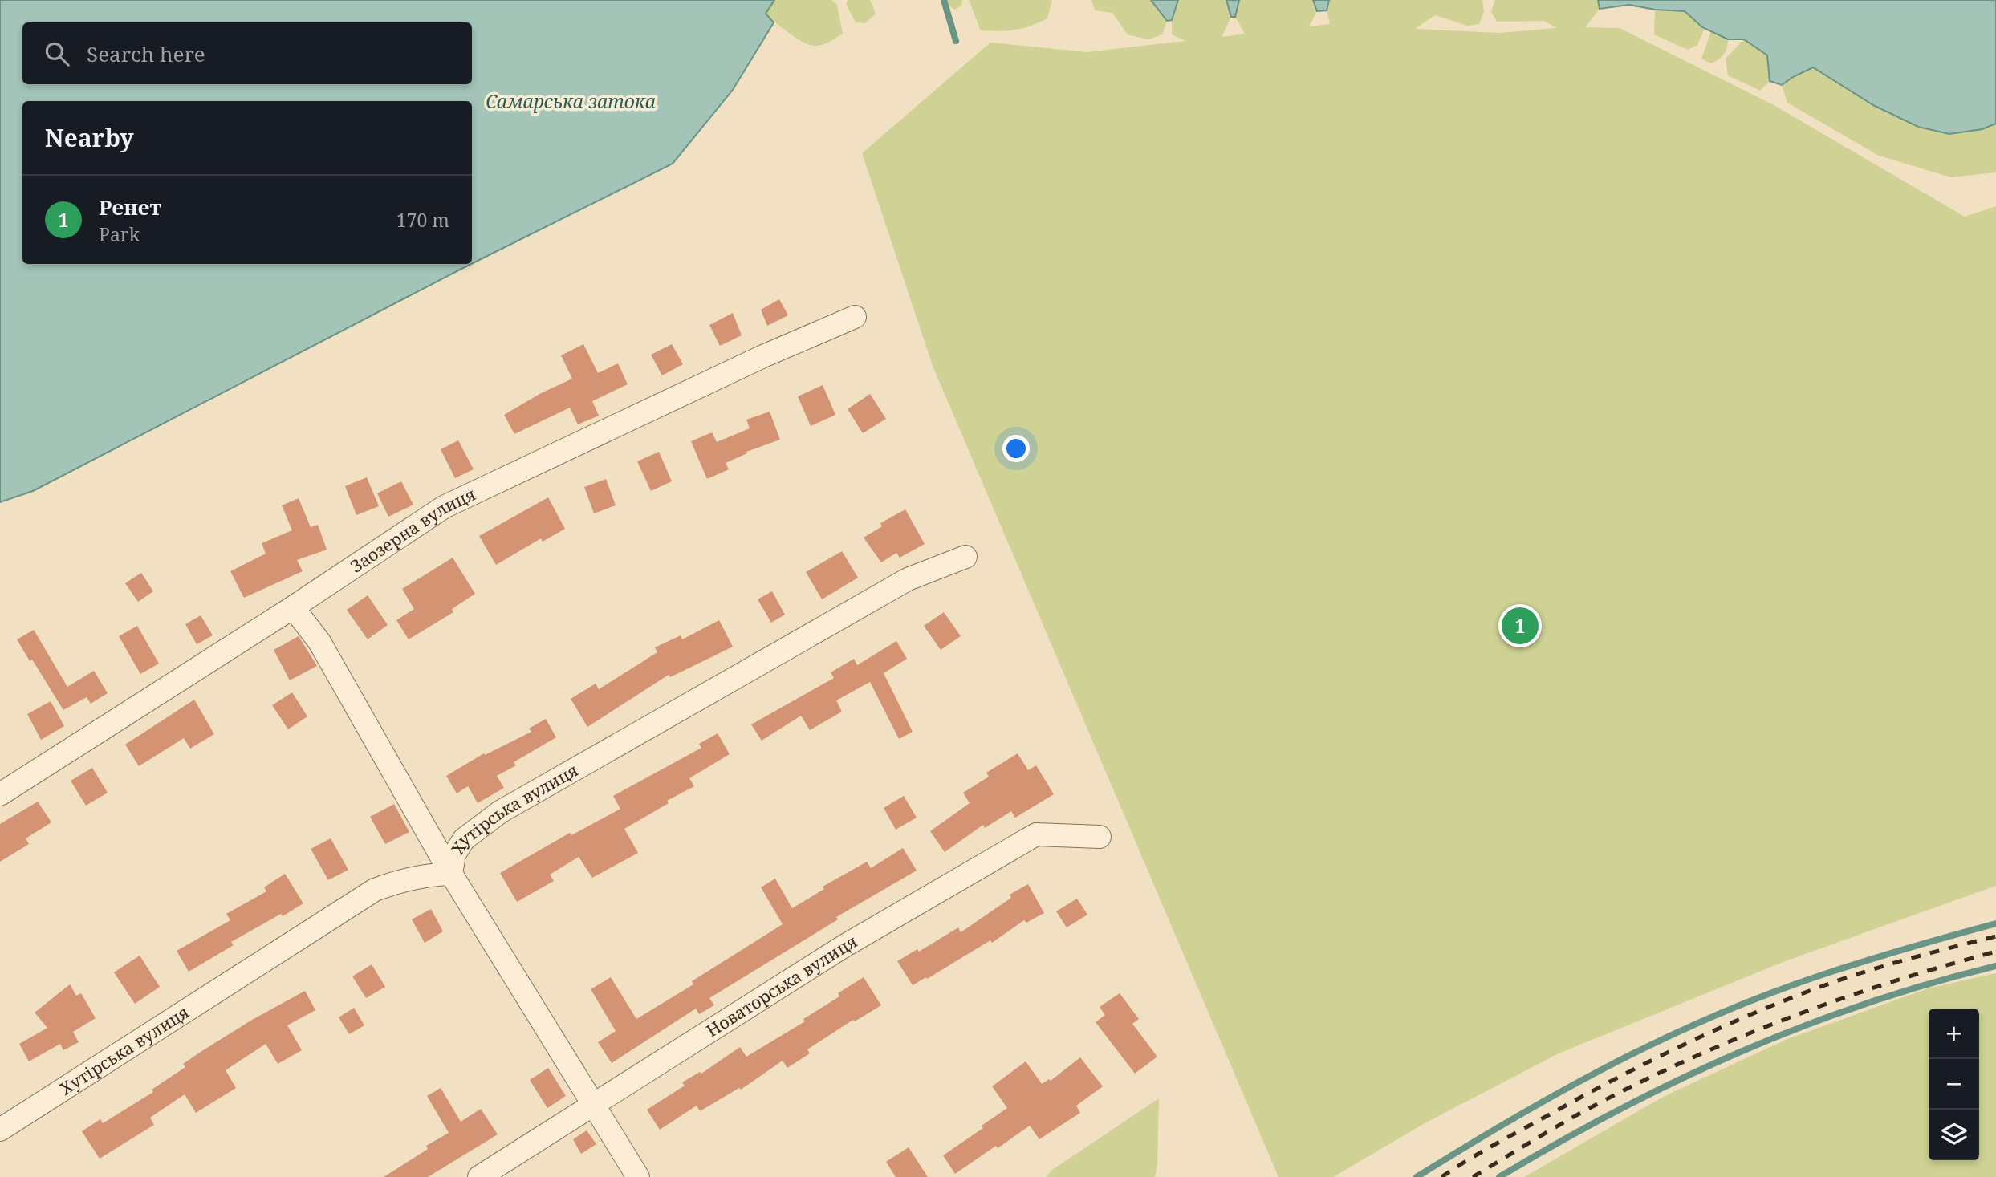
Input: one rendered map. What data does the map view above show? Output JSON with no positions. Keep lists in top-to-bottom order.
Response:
{
  "streets": {
    "street": ["Заозерна вулиця", "Хутірська вулиця", "Новаторська вулиця"]
  },
  "water": ["Самарська затока"],
  "page": {
    "search": "Search here",
    "heading": "Nearby",
    "list": [
      {
        "mark": "1",
        "name": "Ренет",
        "note": "Park",
        "value": "170 m"
      }
    ],
    "pins": "1",
    "map_buttons": ["+", "−"]
  }
}
